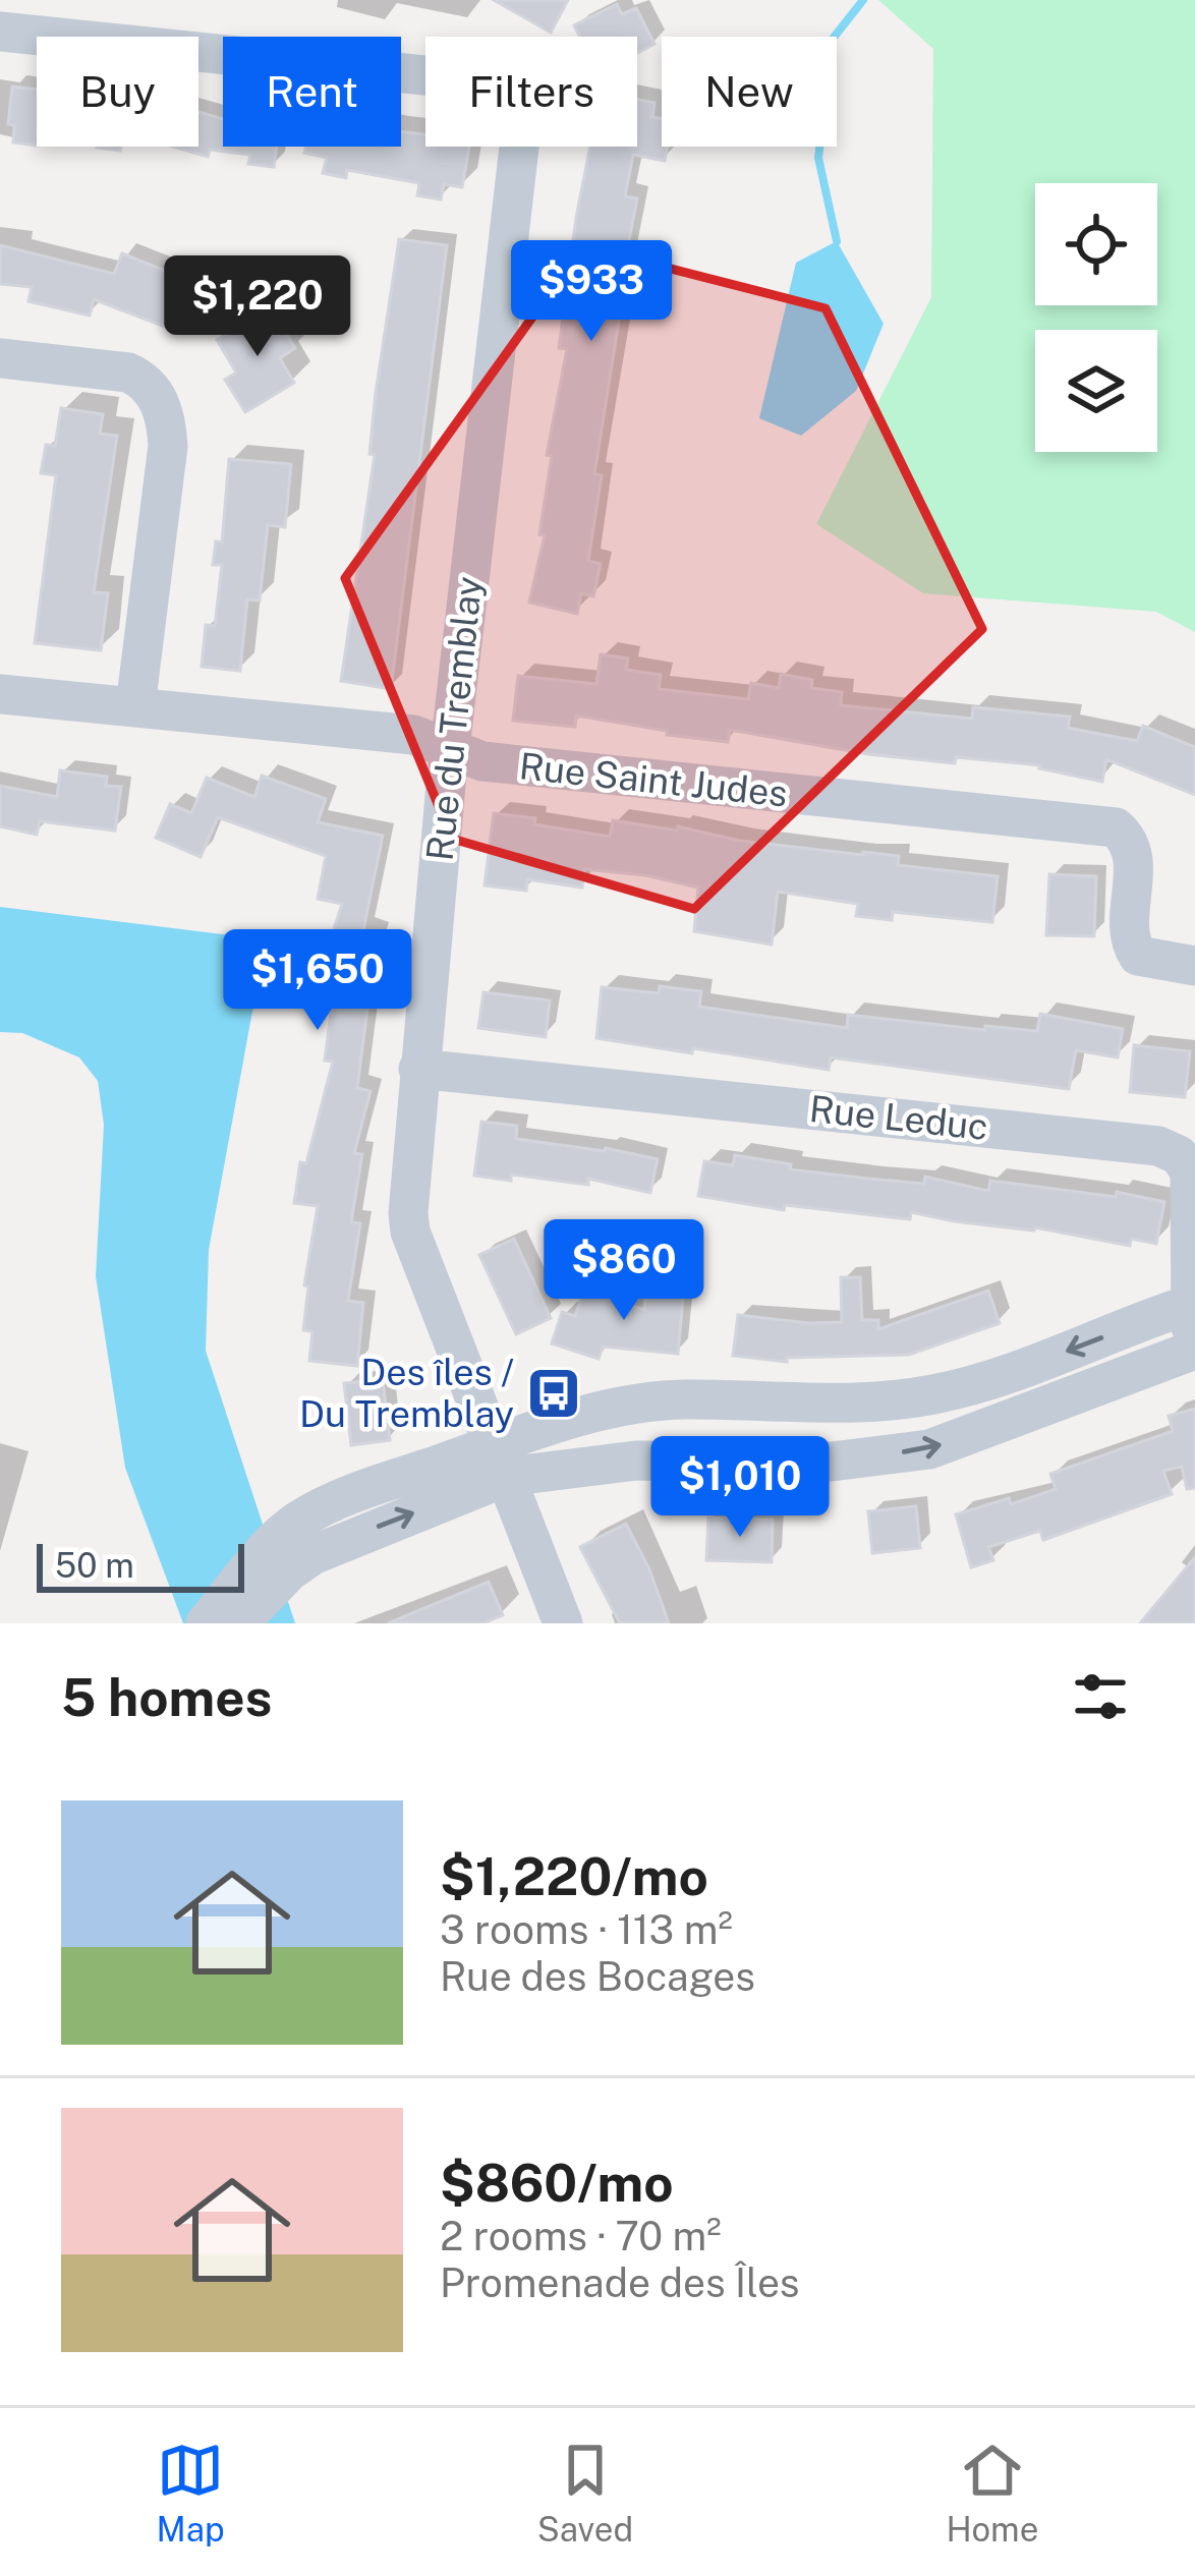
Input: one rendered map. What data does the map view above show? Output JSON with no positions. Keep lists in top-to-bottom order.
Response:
{
  "streets": {
    "street": ["Rue du Tremblay", "Rue Saint Judes", "Rue Leduc"]
  },
  "crossings": [
    ["Rue du Tremblay", "Rue Saint Judes"],
    ["Rue du Tremblay", "Rue Leduc"]
  ],
  "places": {
    "bus stop": ["Des îles / Du Tremblay"]
  },
  "scale_bar": "50 m",
  "page": {
    "chip": [
      "Buy",
      "Rent",
      "Filters",
      "New"
    ],
    "price": [
      "$933",
      "$1,220",
      "$1,650",
      "$860",
      "$1,010"
    ],
    "scale": "50 m",
    "heading": "5 homes",
    "list": [
      {
        "name": "$1,220/mo",
        "note": "3 rooms · 113 m² · Rue des Bocages"
      },
      {
        "name": "$860/mo",
        "note": "2 rooms · 70 m² · Promenade des Îles"
      }
    ],
    "tabs": ["Map", "Saved", "Home"]
  }
}
